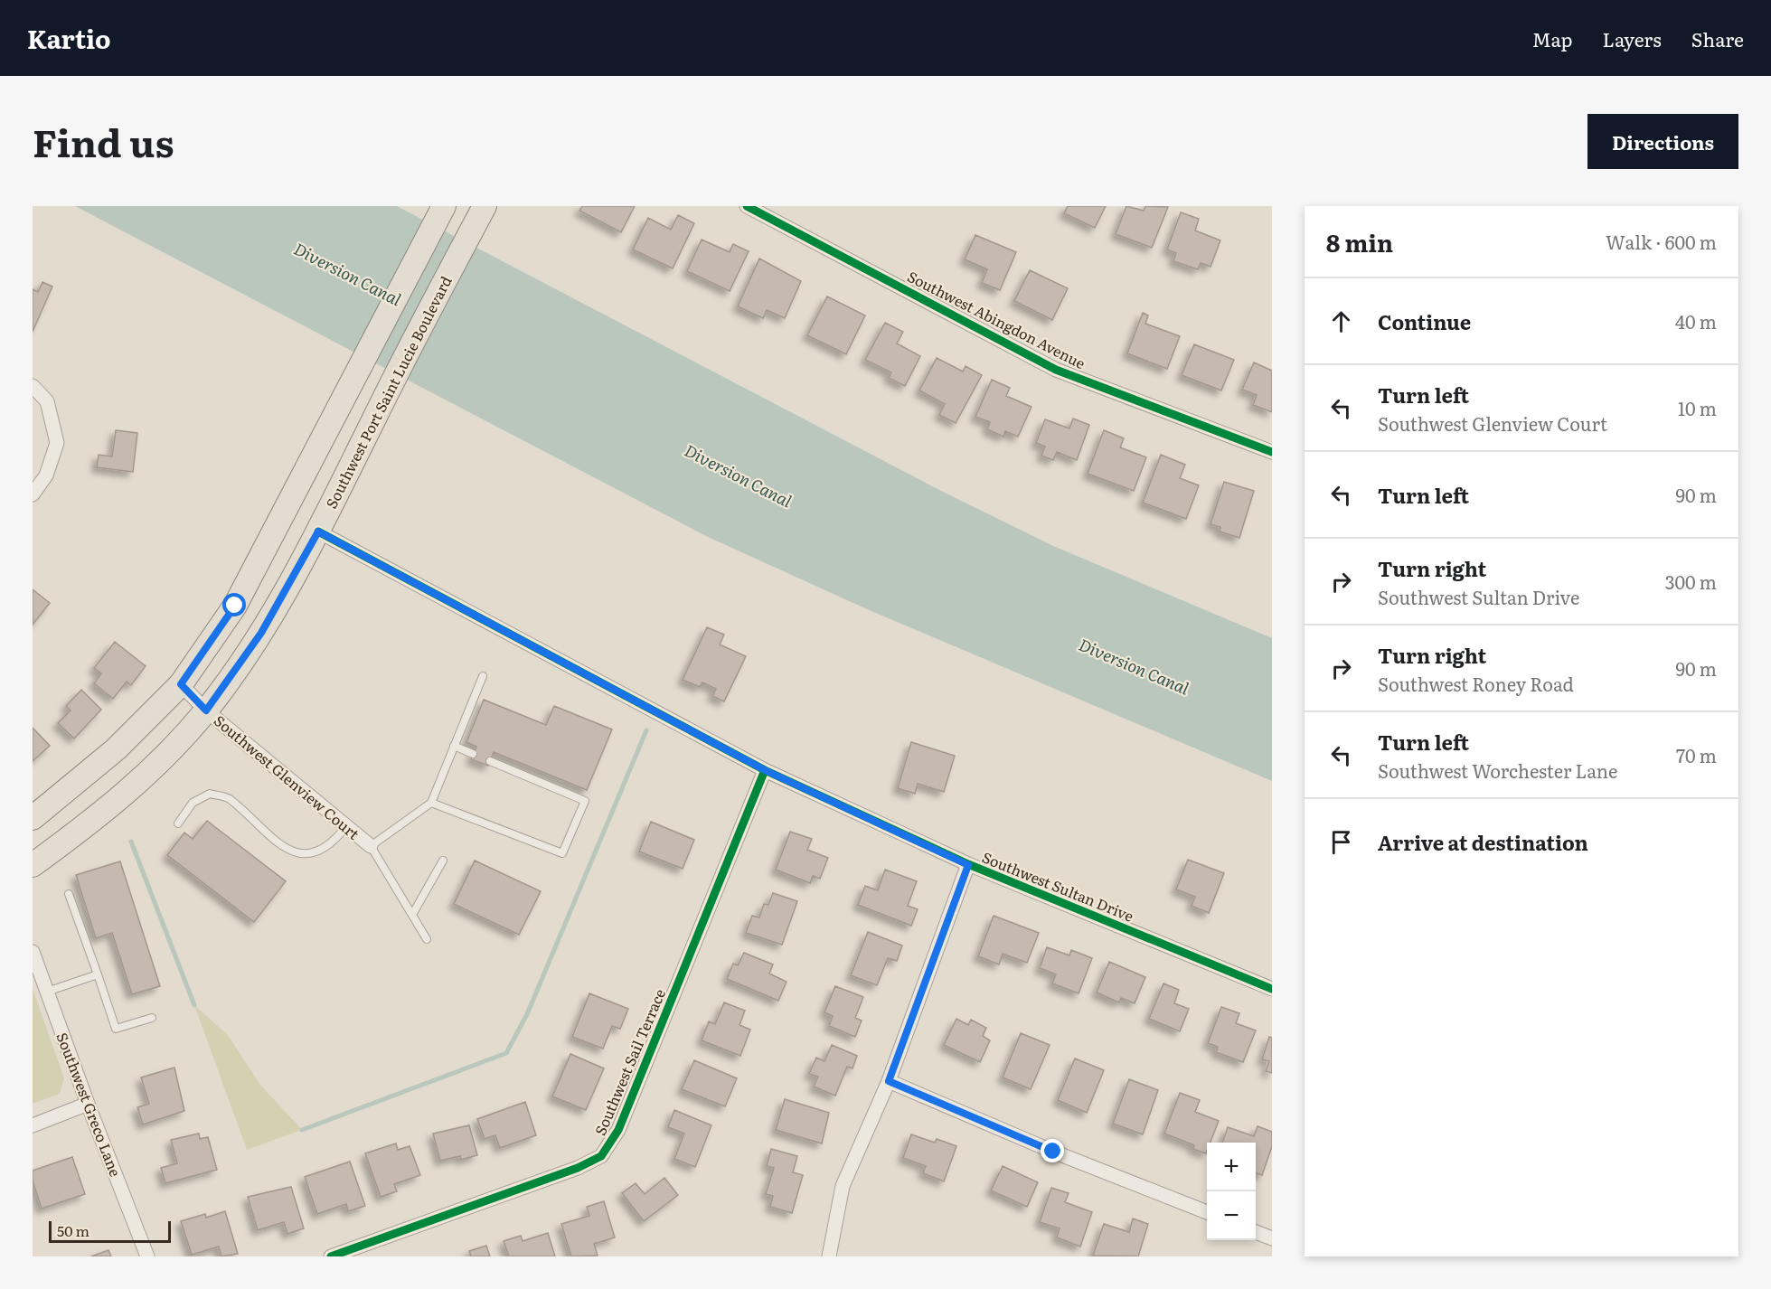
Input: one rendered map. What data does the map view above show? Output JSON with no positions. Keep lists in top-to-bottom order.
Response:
{
  "streets": {
    "main road": ["Southwest Port Saint Lucie Boulevard"],
    "street": [
      "Southwest Abingdon Avenue",
      "Southwest Glenview Court",
      "Southwest Sultan Drive",
      "Southwest Sail Terrace",
      "Southwest Greco Lane"
    ]
  },
  "crossings": [
    ["Southwest Port Saint Lucie Boulevard", "Southwest Glenview Court"],
    ["Southwest Port Saint Lucie Boulevard", "Southwest Sultan Drive"],
    ["Southwest Sultan Drive", "Southwest Sail Terrace"]
  ],
  "water": ["Diversion Canal"],
  "scale_bar": "50 m",
  "page": {
    "header": "Kartio",
    "nav": ["Map", "Layers", "Share"],
    "title": "Find us",
    "buttons": "Directions",
    "heading": ["8 min", "Walk · 600 m"],
    "list": [
      ["Continue", "40 m"],
      ["Turn left", "Southwest Glenview Court", "10 m"],
      ["Turn left", "90 m"],
      ["Turn right", "Southwest Sultan Drive", "300 m"],
      ["Turn right", "Southwest Roney Road", "90 m"],
      ["Turn left", "Southwest Worchester Lane", "70 m"],
      "Arrive at destination"
    ],
    "map_buttons": ["+", "−"],
    "scale": "50 m"
  }
}
